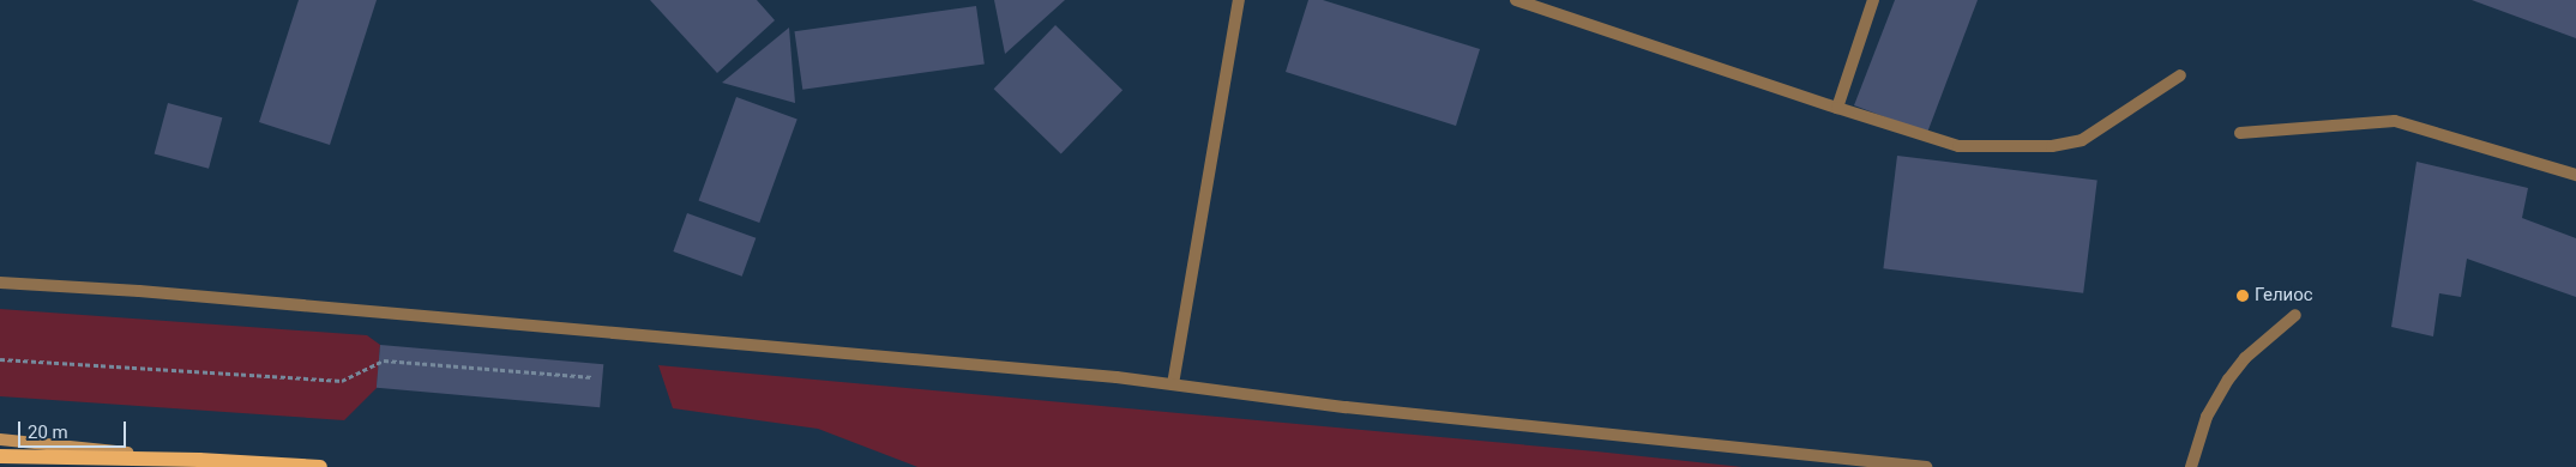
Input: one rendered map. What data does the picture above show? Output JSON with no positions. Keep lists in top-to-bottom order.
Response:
{
  "places": ["Гелиос"],
  "scale_bar": "20 m"
}
